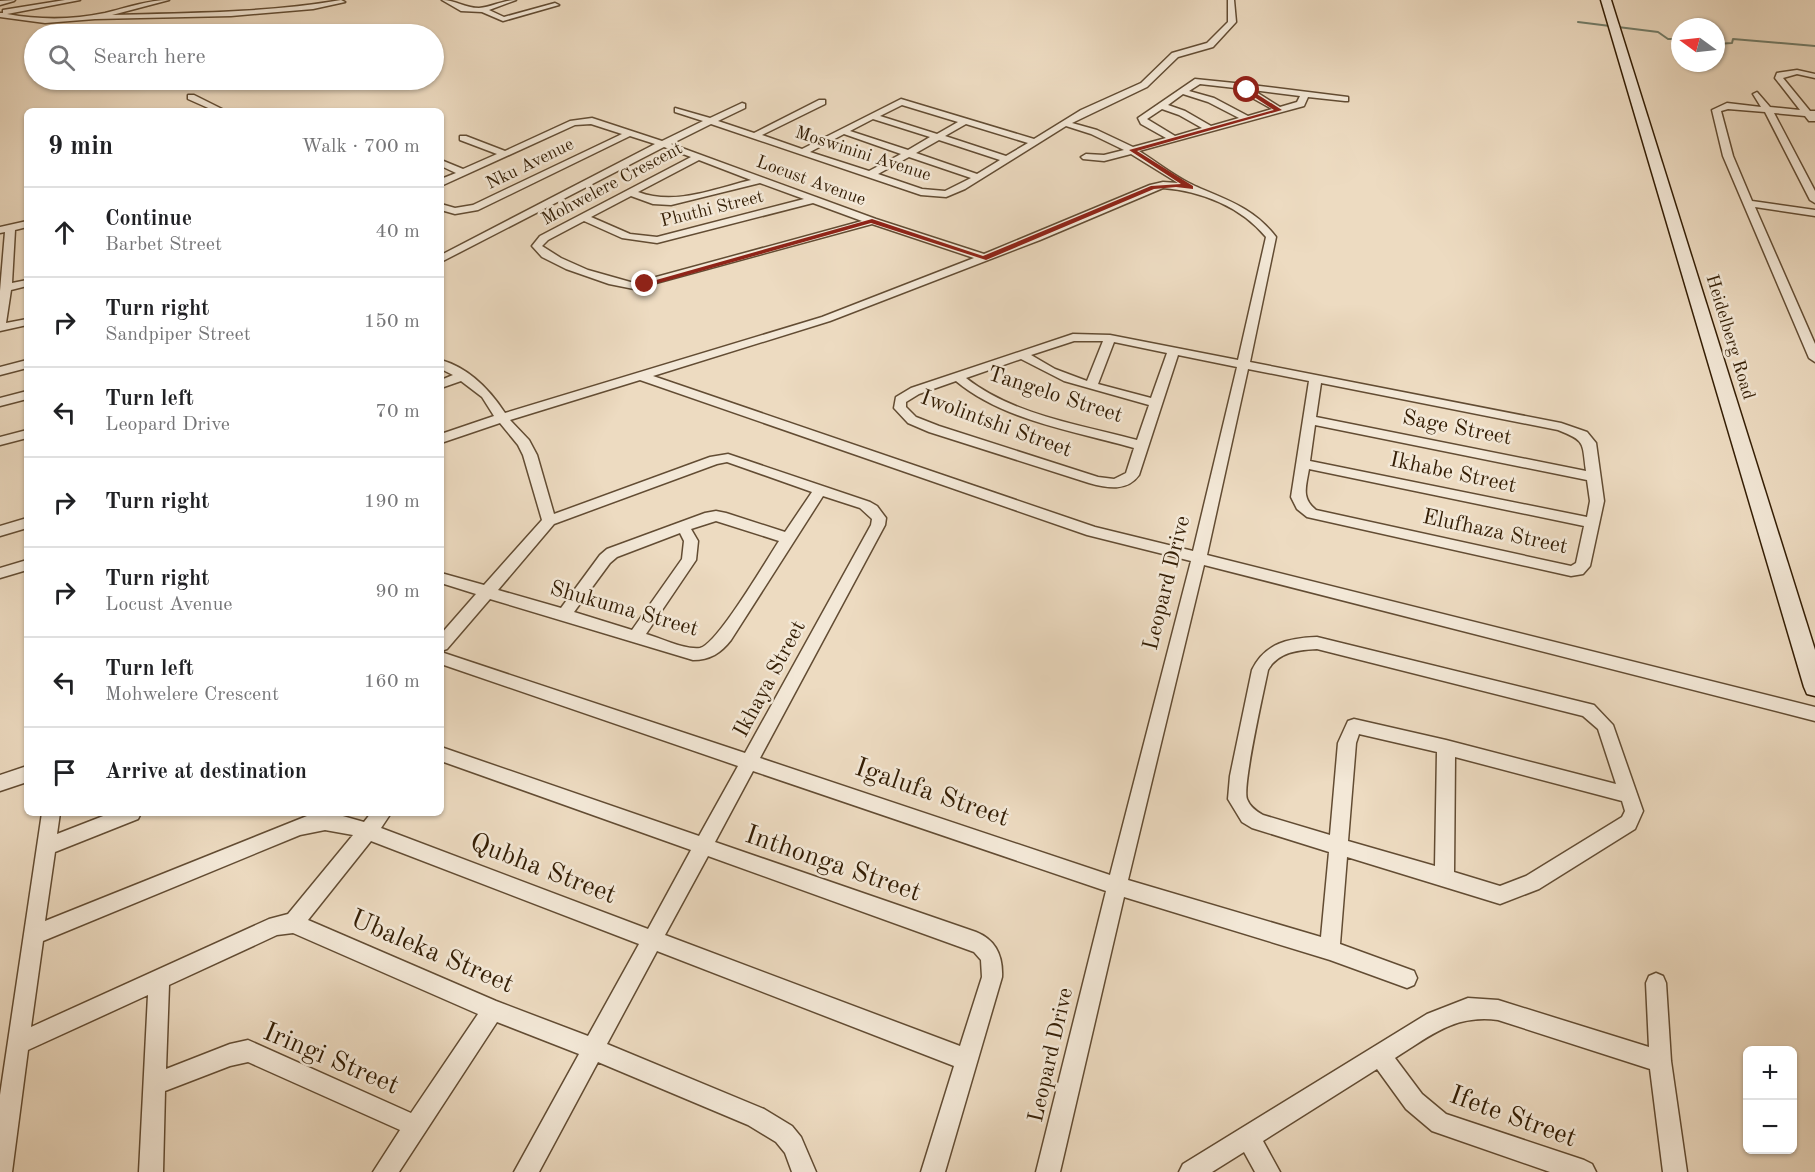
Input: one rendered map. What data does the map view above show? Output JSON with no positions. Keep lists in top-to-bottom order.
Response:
{
  "streets": {
    "main road": ["Heidelberg Road"],
    "street": [
      "Moswinini Avenue",
      "Nku Avenue",
      "Locust Avenue",
      "Mohwelere Crescent",
      "Phuthi Street",
      "Tangelo Street",
      "Iwolintshi Street",
      "Sage Street",
      "Ikhabe Street",
      "Elufhaza Street",
      "Leopard Drive",
      "Shukuma Street",
      "Ikhaya Street",
      "Igalufa Street",
      "Inthonga Street",
      "Qubha Street",
      "Ubaleka Street",
      "Iringi Street",
      "Ifete Street"
    ]
  },
  "crossings": [
    ["Moswinini Avenue", "Leopard Drive"],
    ["Nku Avenue", "Locust Avenue"],
    ["Locust Avenue", "Mohwelere Crescent"],
    ["Locust Avenue", "Phuthi Street"],
    ["Mohwelere Crescent", "Phuthi Street"],
    ["Tangelo Street", "Iwolintshi Street"],
    ["Iwolintshi Street", "Elufhaza Street"],
    ["Iwolintshi Street", "Leopard Drive"],
    ["Sage Street", "Elufhaza Street"],
    ["Ikhabe Street", "Elufhaza Street"],
    ["Elufhaza Street", "Leopard Drive"],
    ["Leopard Drive", "Igalufa Street"],
    ["Shukuma Street", "Ikhaya Street"],
    ["Ikhaya Street", "Igalufa Street"],
    ["Ikhaya Street", "Inthonga Street"],
    ["Ikhaya Street", "Qubha Street"],
    ["Ikhaya Street", "Ubaleka Street"],
    ["Inthonga Street", "Qubha Street"]
  ],
  "north": "left",
  "page": {
    "search": "Search here",
    "heading": ["9 min", "Walk · 700 m"],
    "list": [
      ["Continue", "Barbet Street", "40 m"],
      ["Turn right", "Sandpiper Street", "150 m"],
      ["Turn left", "Leopard Drive", "70 m"],
      ["Turn right", "190 m"],
      ["Turn right", "Locust Avenue", "90 m"],
      ["Turn left", "Mohwelere Crescent", "160 m"],
      "Arrive at destination"
    ],
    "map_buttons": ["+", "−"]
  }
}
